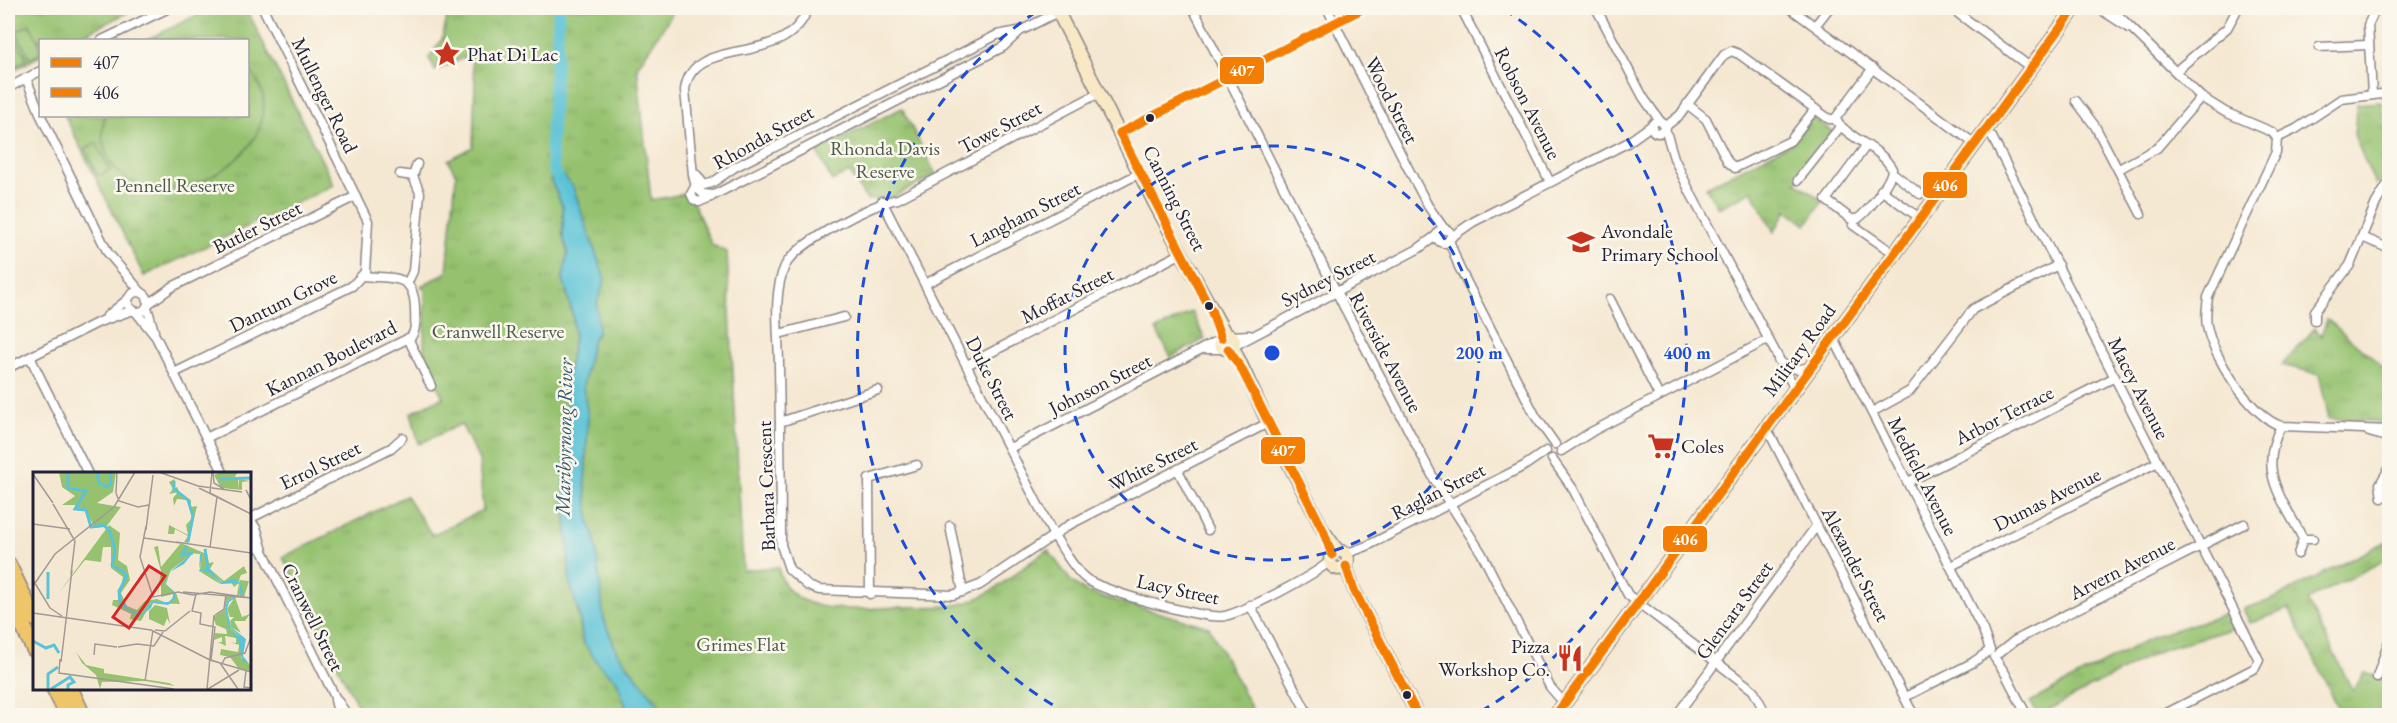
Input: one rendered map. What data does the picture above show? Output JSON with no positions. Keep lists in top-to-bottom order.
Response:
{
  "streets": {
    "main road": ["Military Road"],
    "street": [
      "Mullenger Road",
      "Wood Street",
      "Robson Avenue",
      "Towe Street",
      "Rhonda Street",
      "Canning Street",
      "Langham Street",
      "Butler Street",
      "Sydney Street",
      "Moffat Street",
      "Dantum Grove",
      "Riverside Avenue",
      "Kannan Boulevard",
      "Duke Street",
      "Johnson Street",
      "Macey Avenue",
      "Arbor Terrace",
      "White Street",
      "Errol Street",
      "Medfield Avenue",
      "Barbara Crescent",
      "Raglan Street",
      "Dumas Avenue",
      "Alexander Street",
      "Arvern Avenue",
      "Lacy Street",
      "Glencara Street",
      "Cranwell Street"
    ]
  },
  "crossings": [
    ["Mullenger Road", "Butler Street"],
    ["Mullenger Road", "Dantum Grove"],
    ["Wood Street", "Sydney Street"],
    ["Wood Street", "Military Road"],
    ["Wood Street", "Raglan Street"],
    ["Wood Street", "Glencara Street"],
    ["Robson Avenue", "Sydney Street"],
    ["Towe Street", "Canning Street"],
    ["Towe Street", "Duke Street"],
    ["Towe Street", "Barbara Crescent"],
    ["Rhonda Street", "Canning Street"],
    ["Canning Street", "Langham Street"],
    ["Canning Street", "Sydney Street"],
    ["Canning Street", "Moffat Street"],
    ["Canning Street", "Johnson Street"],
    ["Canning Street", "White Street"],
    ["Canning Street", "Raglan Street"],
    ["Canning Street", "Lacy Street"],
    ["Langham Street", "Duke Street"],
    ["Butler Street", "Dantum Grove"],
    ["Sydney Street", "Riverside Avenue"],
    ["Sydney Street", "Johnson Street"],
    ["Moffat Street", "Duke Street"],
    ["Military Road", "Riverside Avenue"],
    ["Military Road", "Macey Avenue"],
    ["Military Road", "Medfield Avenue"],
    ["Military Road", "Alexander Street"],
    ["Riverside Avenue", "Raglan Street"],
    ["Duke Street", "Johnson Street"],
    ["Duke Street", "White Street"],
    ["Duke Street", "Barbara Crescent"],
    ["Duke Street", "Lacy Street"],
    ["Macey Avenue", "Arbor Terrace"],
    ["Macey Avenue", "Dumas Avenue"],
    ["Macey Avenue", "Arvern Avenue"],
    ["Arbor Terrace", "Medfield Avenue"],
    ["White Street", "Barbara Crescent"],
    ["Medfield Avenue", "Dumas Avenue"],
    ["Medfield Avenue", "Arvern Avenue"],
    ["Raglan Street", "Lacy Street"],
    ["Alexander Street", "Arvern Avenue"],
    ["Alexander Street", "Glencara Street"]
  ],
  "water": ["Maribyrnong River"],
  "parks": [
    "Rhonda Davis Reserve",
    "Pennell Reserve",
    "Cranwell Reserve",
    "Grimes Flat"
  ],
  "places": {
    "place": ["Phat Di Lac"],
    "school or university": ["Avondale Primary School"],
    "supermarket": ["Coles"],
    "restaurant": ["Pizza Workshop Co."]
  },
  "lines": ["transit line 407", "transit line 406"],
  "legend": ["407", "406"],
  "rings": ["200 m", "400 m"]
}
